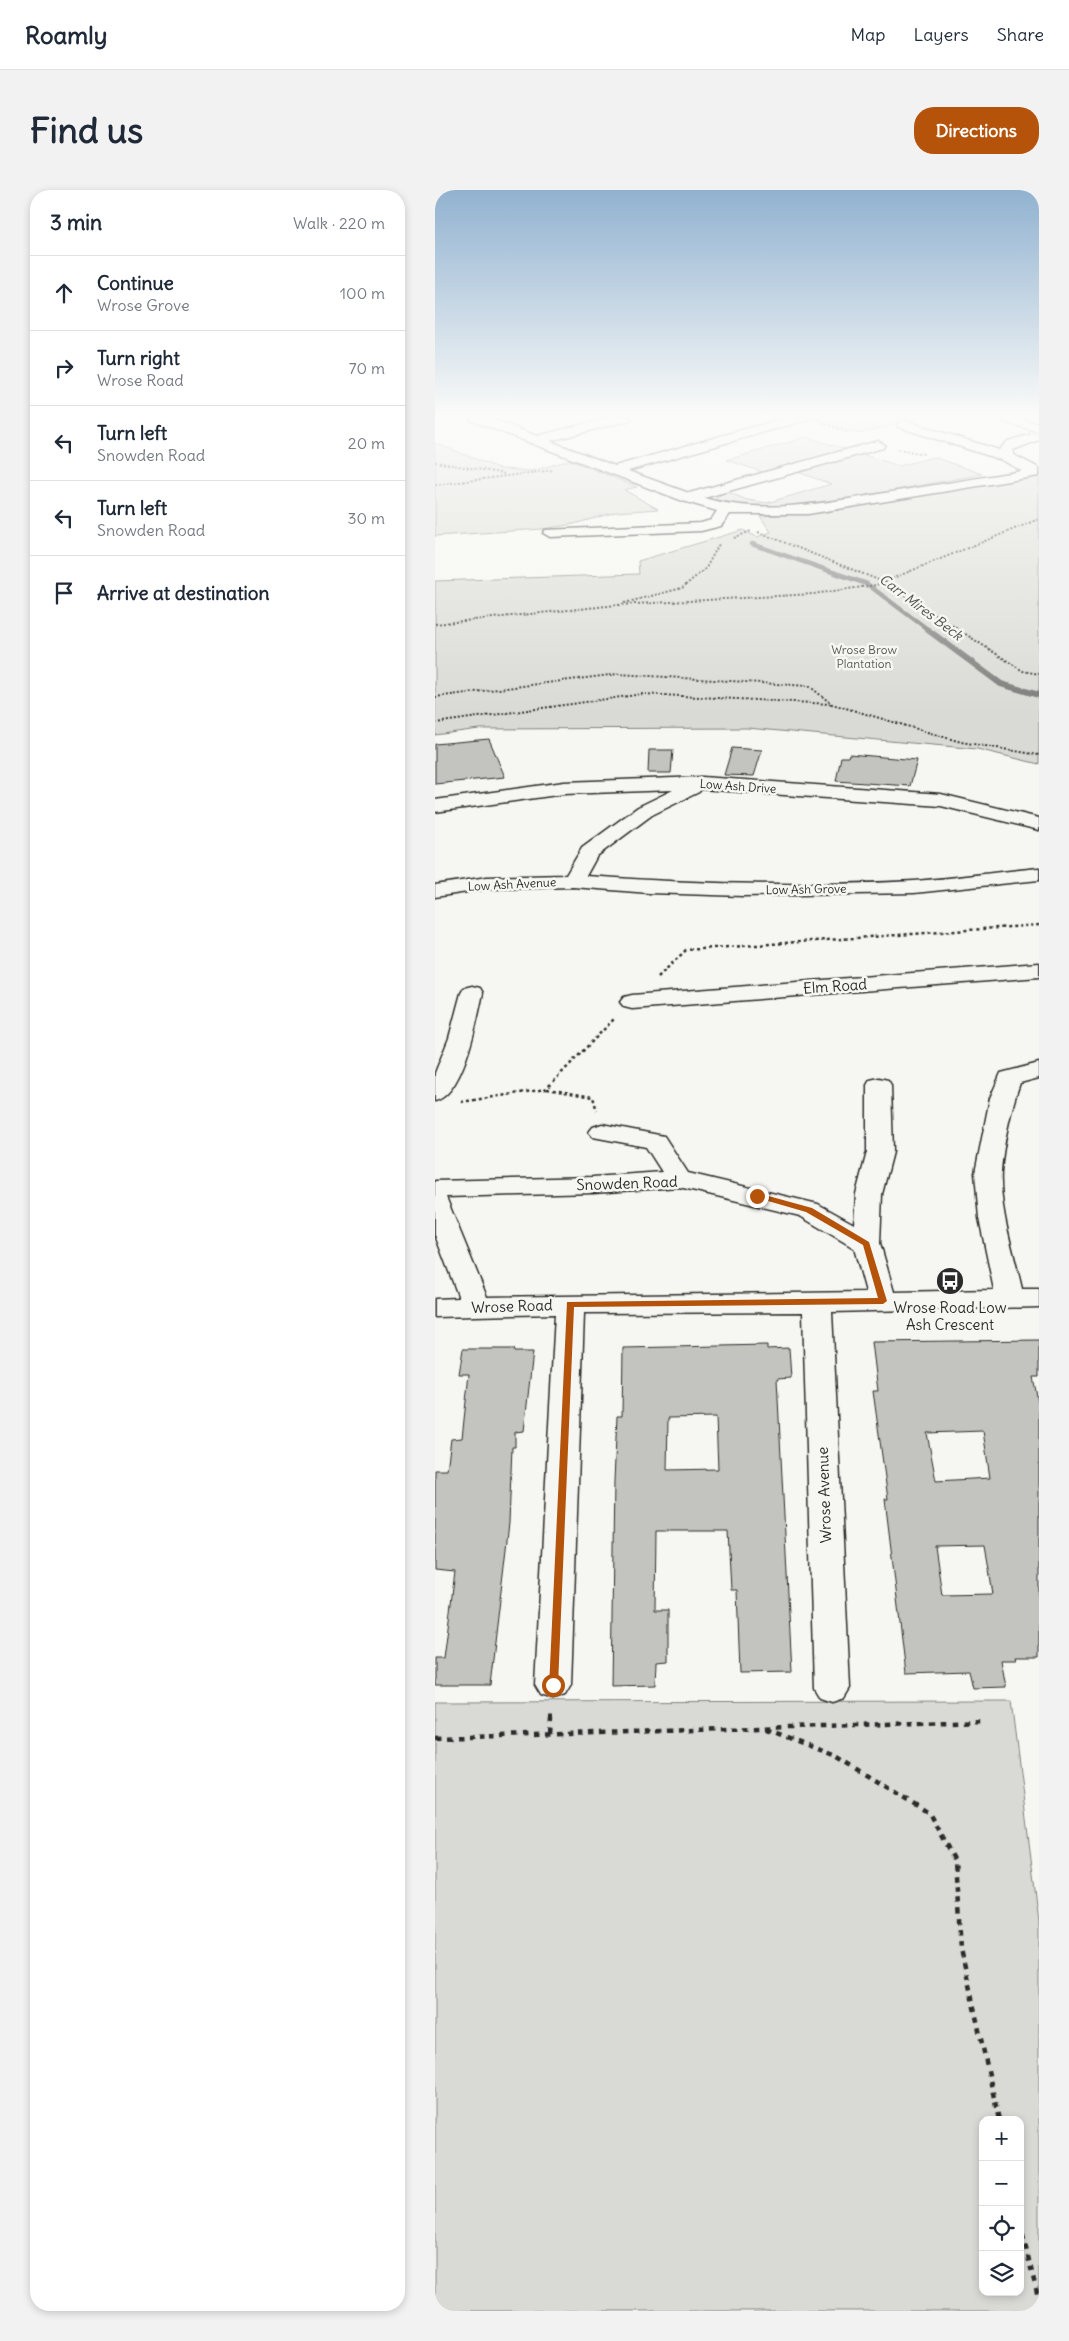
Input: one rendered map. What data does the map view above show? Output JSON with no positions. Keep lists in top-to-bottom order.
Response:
{
  "streets": {
    "street": [
      "Low Ash Drive",
      "Low Ash Avenue",
      "Low Ash Grove",
      "Elm Road",
      "Snowden Road",
      "Wrose Road",
      "Wrose Avenue"
    ]
  },
  "crossings": [
    ["Low Ash Drive", "Low Ash Avenue"],
    ["Low Ash Avenue", "Low Ash Grove"],
    ["Wrose Road", "Wrose Avenue"]
  ],
  "water": ["Carr Mires Beck"],
  "parks": ["Wrose Brow Plantation"],
  "places": {
    "bus stop": ["Wrose Road Low Ash Crescent"]
  },
  "page": {
    "header": "Roamly",
    "nav": ["Map", "Layers", "Share"],
    "buttons": "Directions",
    "title": "Find us",
    "heading": ["3 min", "Walk · 220 m"],
    "list": [
      ["Continue", "Wrose Grove", "100 m"],
      ["Turn right", "Wrose Road", "70 m"],
      ["Turn left", "Snowden Road", "20 m"],
      ["Turn left", "Snowden Road", "30 m"],
      "Arrive at destination"
    ],
    "map_buttons": ["+", "−"]
  }
}
